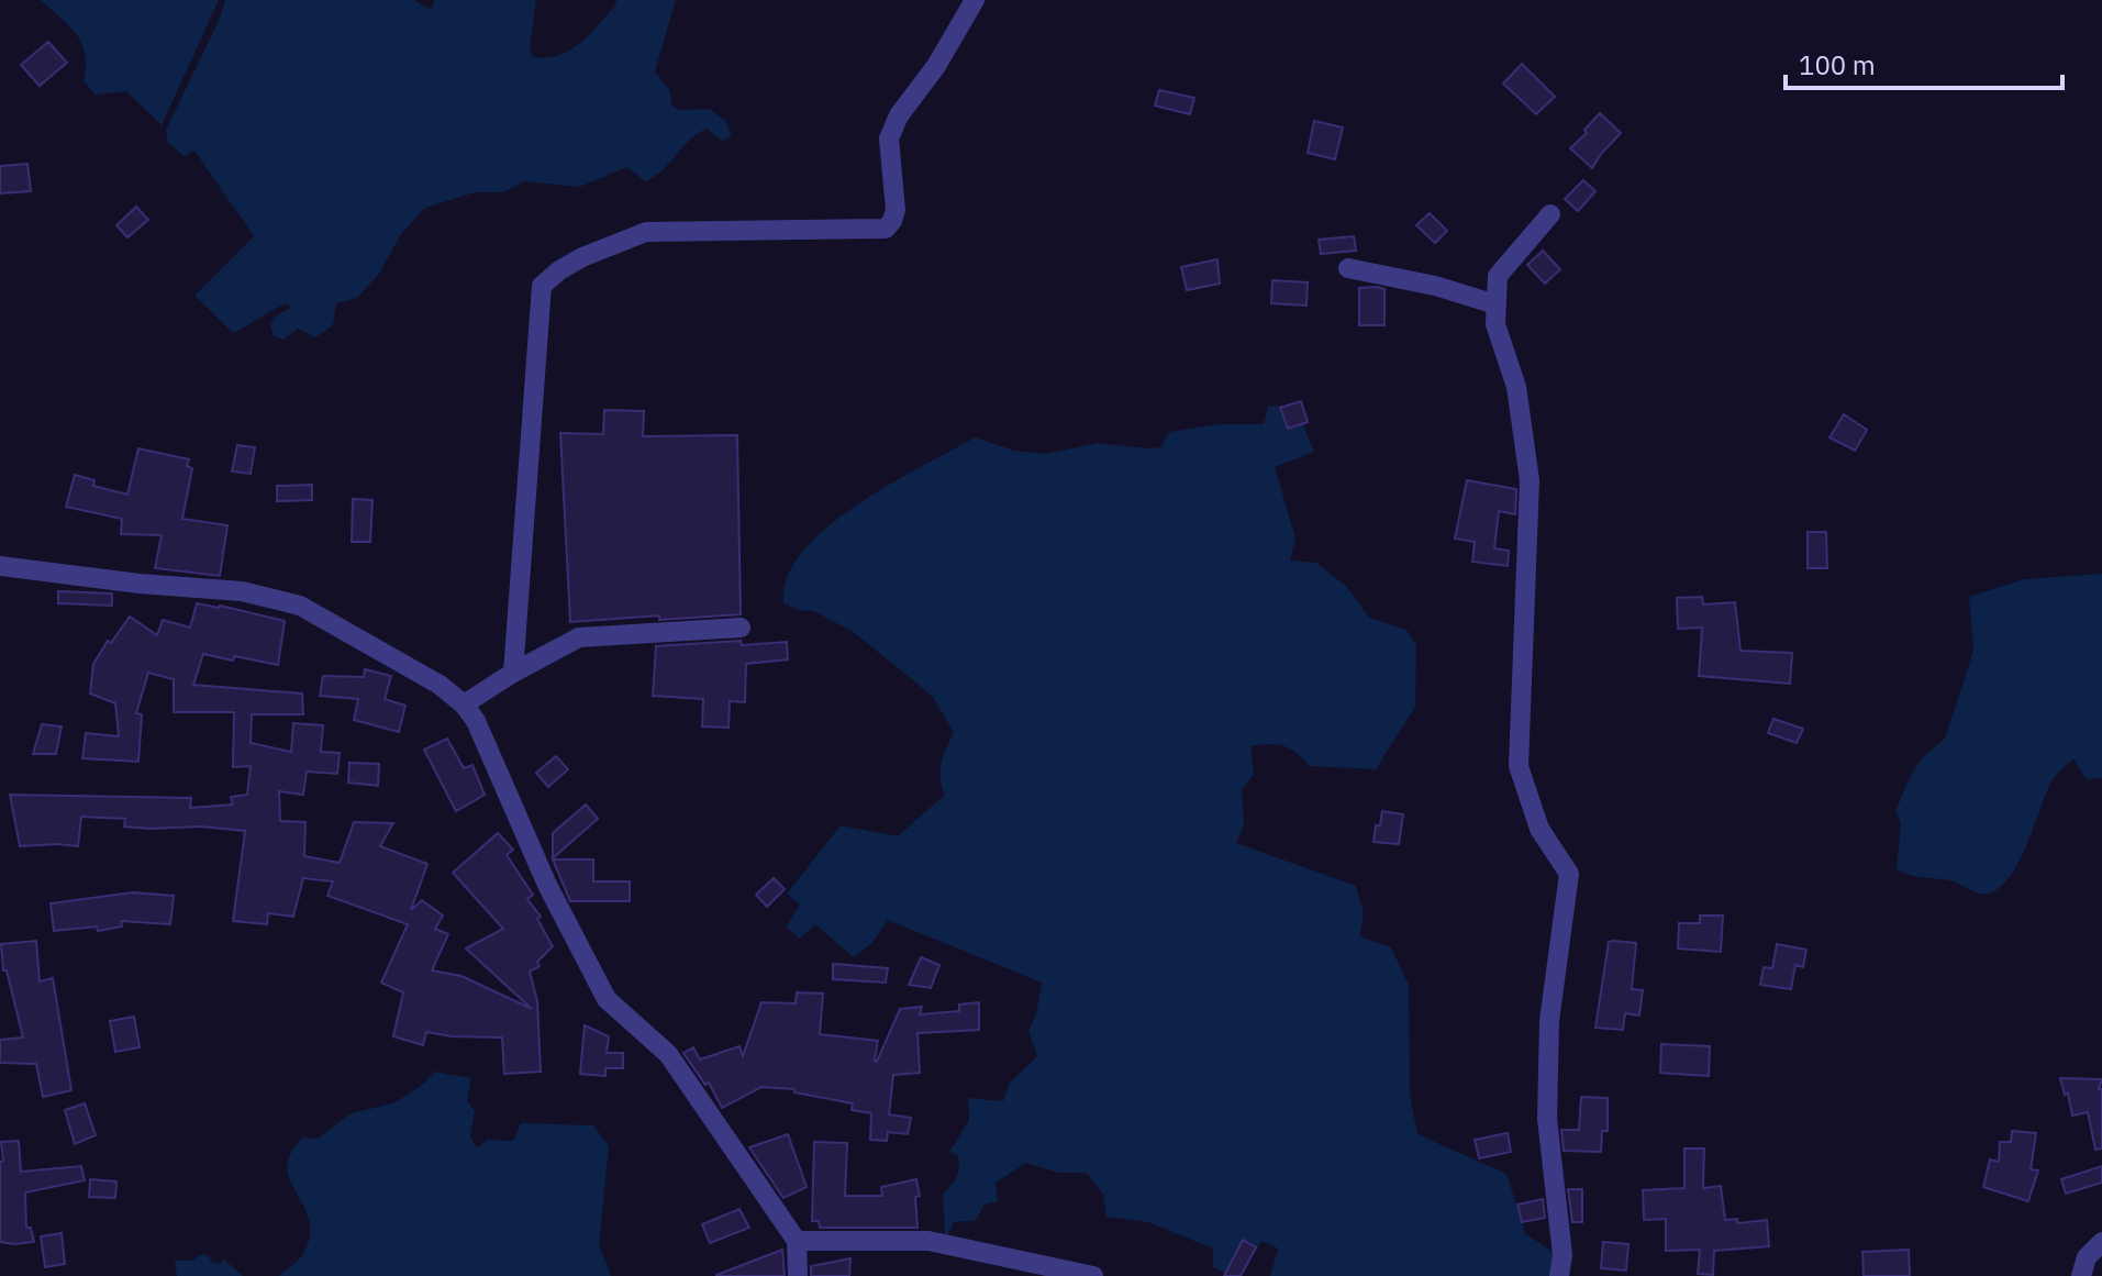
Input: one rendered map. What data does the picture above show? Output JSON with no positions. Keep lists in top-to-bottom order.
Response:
{
  "scale_bar": "100 m"
}
